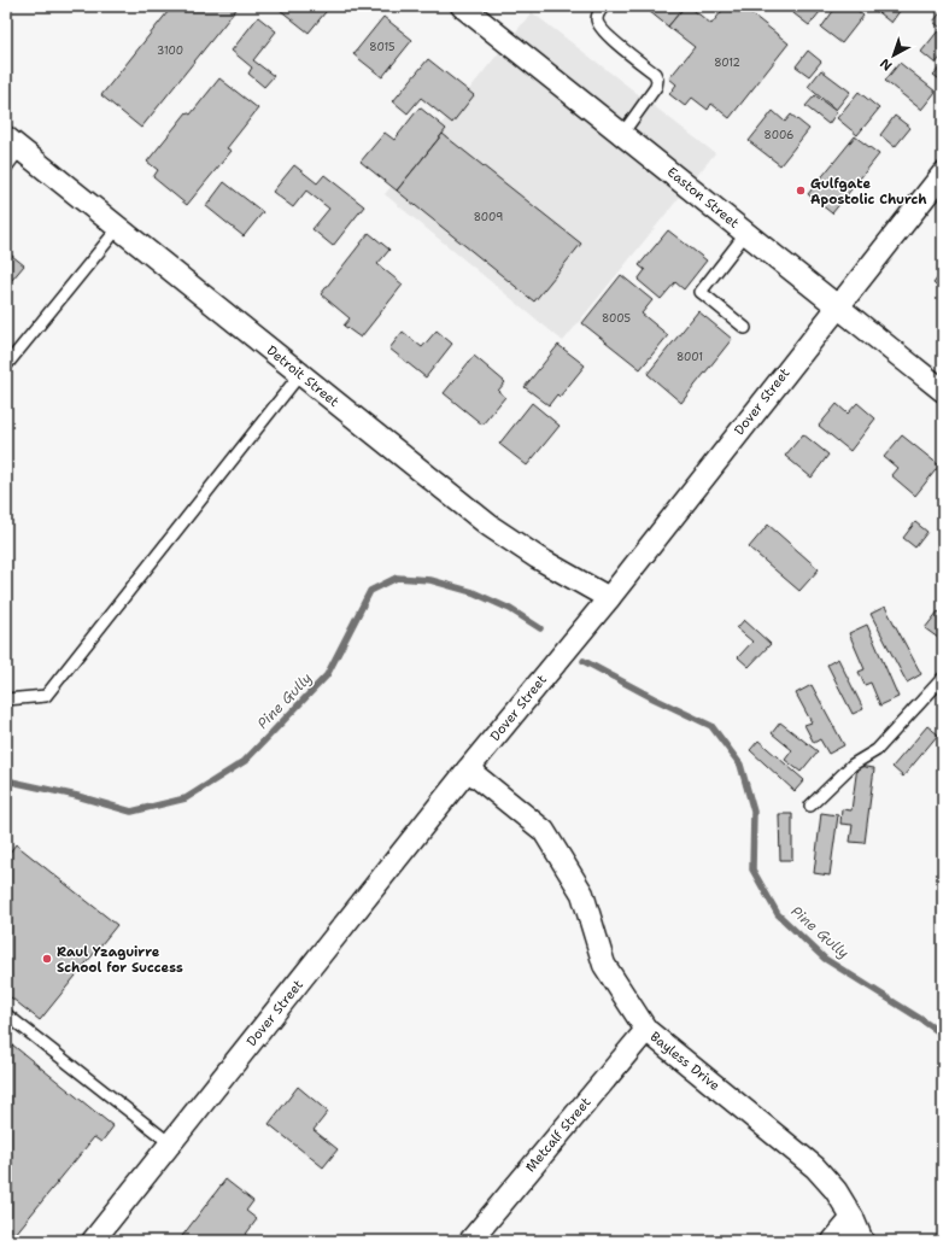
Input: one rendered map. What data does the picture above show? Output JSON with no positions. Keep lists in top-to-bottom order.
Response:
{
  "streets": {
    "street": [
      "Easton Street",
      "Detroit Street",
      "Dover Street",
      "Bayless Drive",
      "Metcalf Street"
    ]
  },
  "crossings": [
    ["Easton Street", "Dover Street"],
    ["Detroit Street", "Dover Street"],
    ["Dover Street", "Bayless Drive"],
    ["Bayless Drive", "Metcalf Street"]
  ],
  "water": ["Pine Gully"],
  "places": ["Gulfgate Apostolic Church", "Raul Yzaguirre School for Success"],
  "house_numbers": [
    "8015",
    "3100",
    "8012",
    "8006",
    "8009",
    "8005",
    "8001"
  ],
  "north": "bottom left"
}
